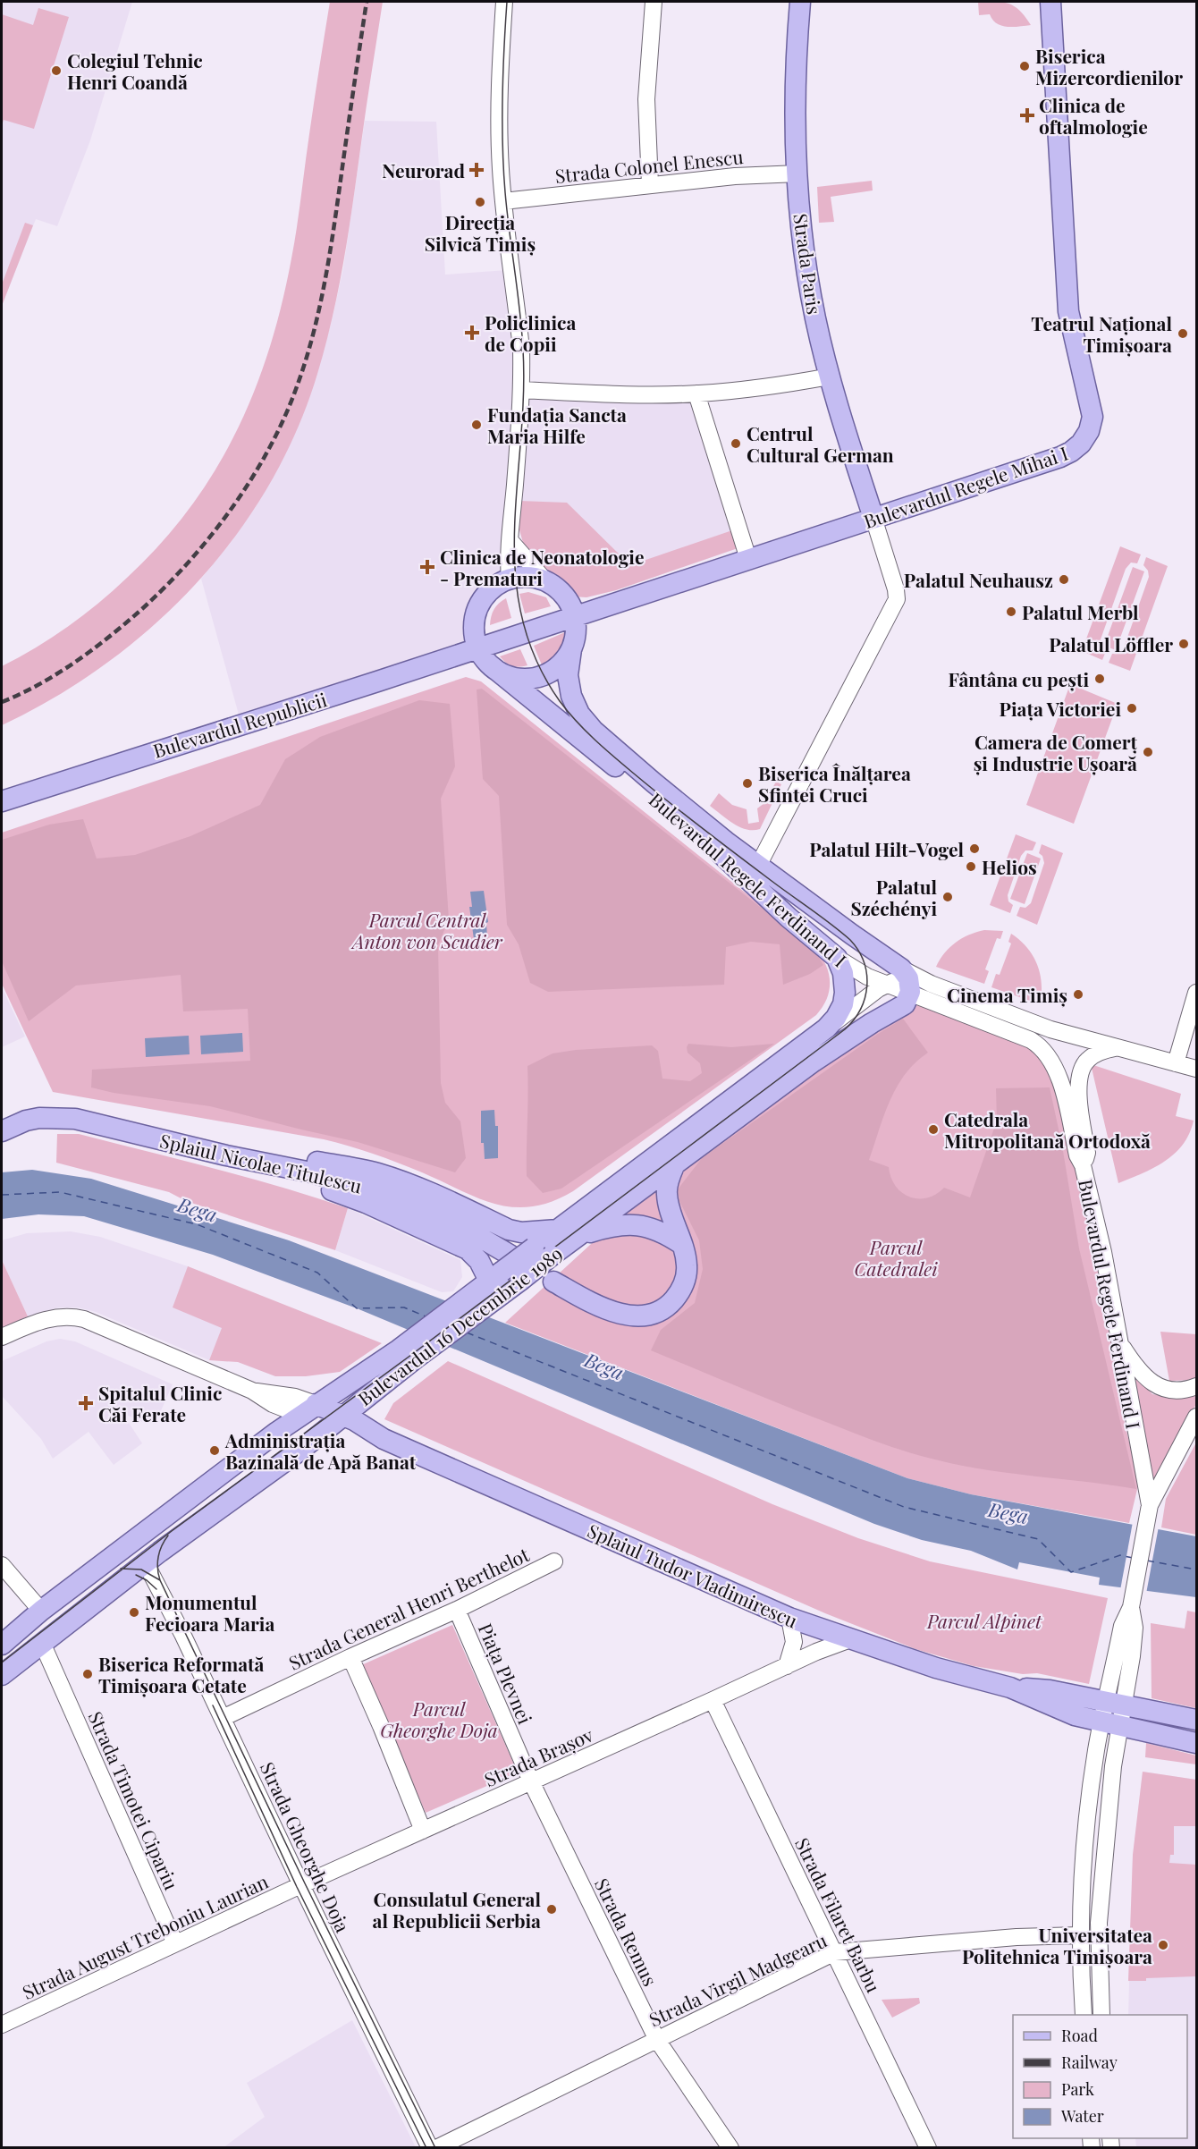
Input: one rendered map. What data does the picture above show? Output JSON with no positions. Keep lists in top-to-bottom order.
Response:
{
  "streets": {
    "main road": [
      "Strada Paris",
      "Bulevardul Regele Mihai I",
      "Bulevardul Republicii",
      "Bulevardul Regele Ferdinand I",
      "Splaiul Nicolae Titulescu",
      "Bulevardul 16 Decembrie 1989",
      "Splaiul Tudor Vladimirescu"
    ],
    "street": [
      "Strada Colonel Enescu",
      "Strada General Henri Berthelot",
      "Piața Plevnei",
      "Strada Brașov",
      "Strada Timotei Cipariu",
      "Strada Gheorghe Doja",
      "Strada Filaret Barbu",
      "Strada Remus",
      "Strada August Treboniu Laurian",
      "Strada Virgil Madgearu"
    ]
  },
  "crossings": [
    ["Strada Colonel Enescu", "Strada Paris"],
    ["Strada Paris", "Bulevardul Regele Mihai I"],
    ["Bulevardul Regele Mihai I", "Bulevardul Republicii"],
    ["Bulevardul Regele Mihai I", "Bulevardul Regele Ferdinand I"],
    ["Bulevardul Republicii", "Bulevardul Regele Ferdinand I"],
    ["Bulevardul Regele Ferdinand I", "Bulevardul 16 Decembrie 1989"],
    ["Splaiul Nicolae Titulescu", "Bulevardul 16 Decembrie 1989"],
    ["Bulevardul 16 Decembrie 1989", "Splaiul Tudor Vladimirescu"],
    ["Bulevardul 16 Decembrie 1989", "Strada Timotei Cipariu"],
    ["Bulevardul 16 Decembrie 1989", "Strada Gheorghe Doja"],
    ["Splaiul Tudor Vladimirescu", "Strada Brașov"],
    ["Strada General Henri Berthelot", "Piața Plevnei"],
    ["Strada General Henri Berthelot", "Strada Gheorghe Doja"],
    ["Piața Plevnei", "Strada Brașov"],
    ["Piața Plevnei", "Strada Remus"],
    ["Strada Brașov", "Strada Gheorghe Doja"],
    ["Strada Brașov", "Strada Filaret Barbu"],
    ["Strada Brașov", "Strada Remus"],
    ["Strada Brașov", "Strada August Treboniu Laurian"],
    ["Strada Timotei Cipariu", "Strada August Treboniu Laurian"],
    ["Strada Gheorghe Doja", "Strada August Treboniu Laurian"],
    ["Strada Filaret Barbu", "Strada Virgil Madgearu"],
    ["Strada Remus", "Strada Virgil Madgearu"]
  ],
  "water": ["Bega"],
  "parks": [
    "Parcul Central Anton von Scudier",
    "Parcul Catedralei",
    "Parcul Alpinet",
    "Parcul Gheorghe Doja"
  ],
  "places": {
    "other": [
      "Biserica Mizercordienilor",
      "Colegiul Tehnic Henri Coandă",
      "Direcția Silvică Timiș",
      "Teatrul Național Timișoara",
      "Fundația Sancta Maria Hilfe",
      "Centrul Cultural German",
      "Palatul Neuhausz",
      "Palatul Merbl",
      "Palatul Löffler",
      "Fântâna cu pești",
      "Piața Victoriei",
      "Camera de Comerț și Industrie Ușoară",
      "Biserica Înălțarea Sfintei Cruci",
      "Palatul Hilt-Vogel",
      "Helios",
      "Palatul Széchényi",
      "Cinema Timiș",
      "Catedrala Mitropolitană Ortodoxă",
      "Administrația Bazinală de Apă Banat",
      "Monumentul Fecioara Maria",
      "Biserica Reformată Timișoara Cetate",
      "Consulatul General al Republicii Serbia",
      "Universitatea Politehnica Timișoara"
    ],
    "health": [
      "Clinica de oftalmologie",
      "Neurorad",
      "Policlinica de Copii",
      "Clinica de Neonatologie - Prematuri",
      "Spitalul Clinic Căi Ferate"
    ]
  },
  "legend": [
    "Road",
    "Railway",
    "Park",
    "Water"
  ]
}
